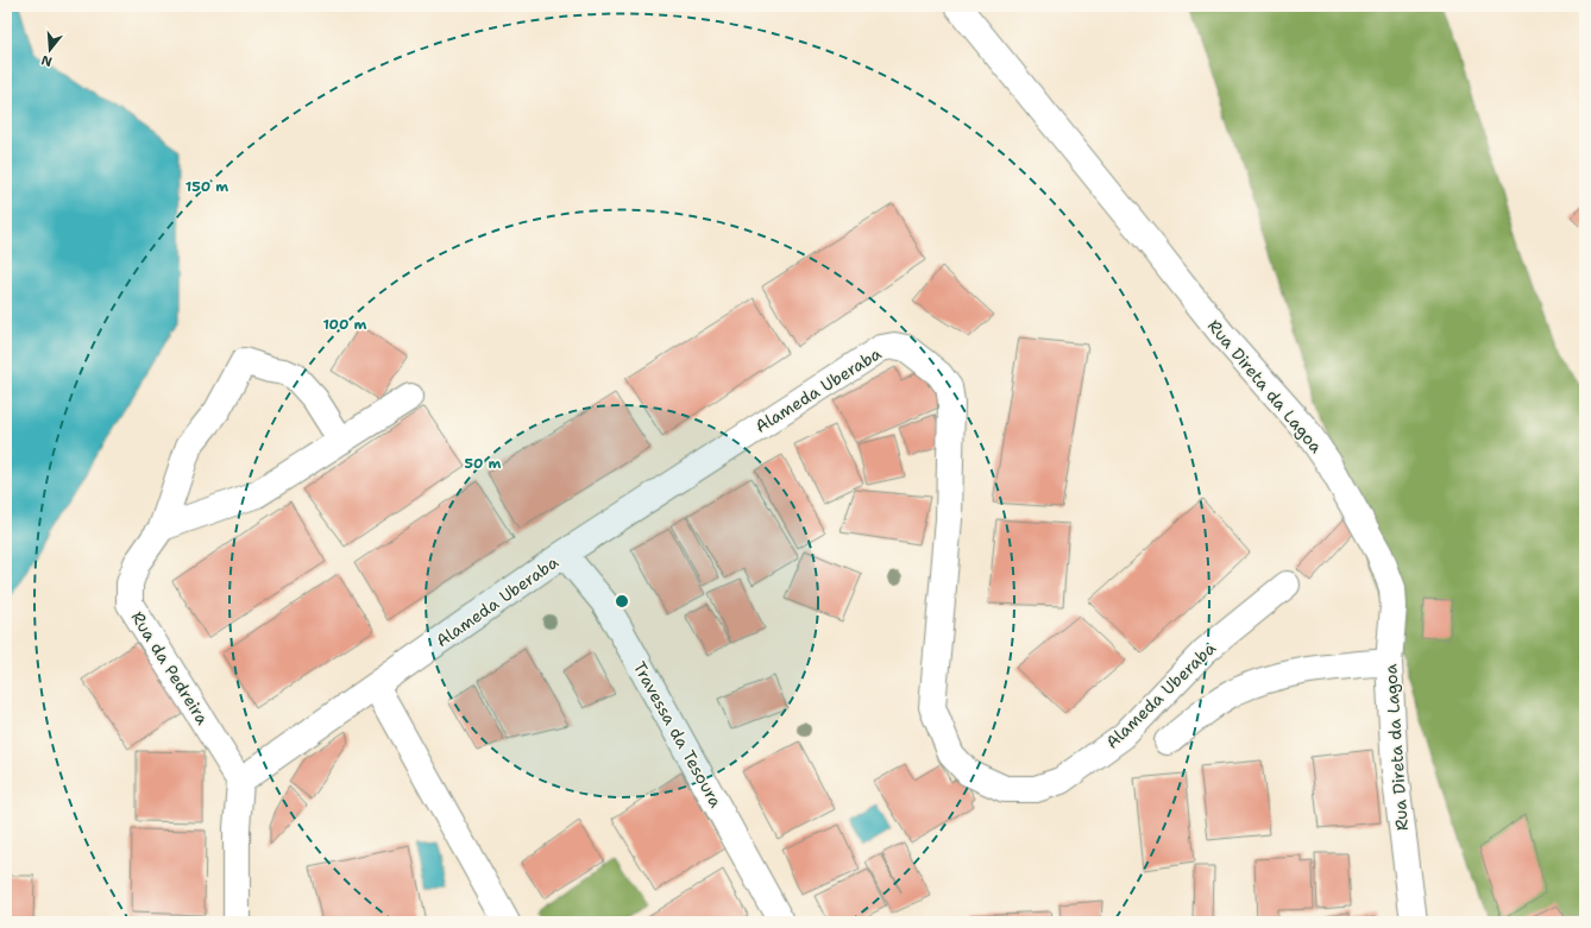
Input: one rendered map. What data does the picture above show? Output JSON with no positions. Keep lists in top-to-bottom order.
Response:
{
  "streets": {
    "street": [
      "Rua Direta da Lagoa",
      "Alameda Uberaba",
      "Rua da Pedreira",
      "Travessa da Tesoura"
    ]
  },
  "crossings": [
    ["Alameda Uberaba", "Rua da Pedreira"],
    ["Alameda Uberaba", "Travessa da Tesoura"]
  ],
  "north": "bottom",
  "rings": ["150 m", "100 m", "50 m"]
}
